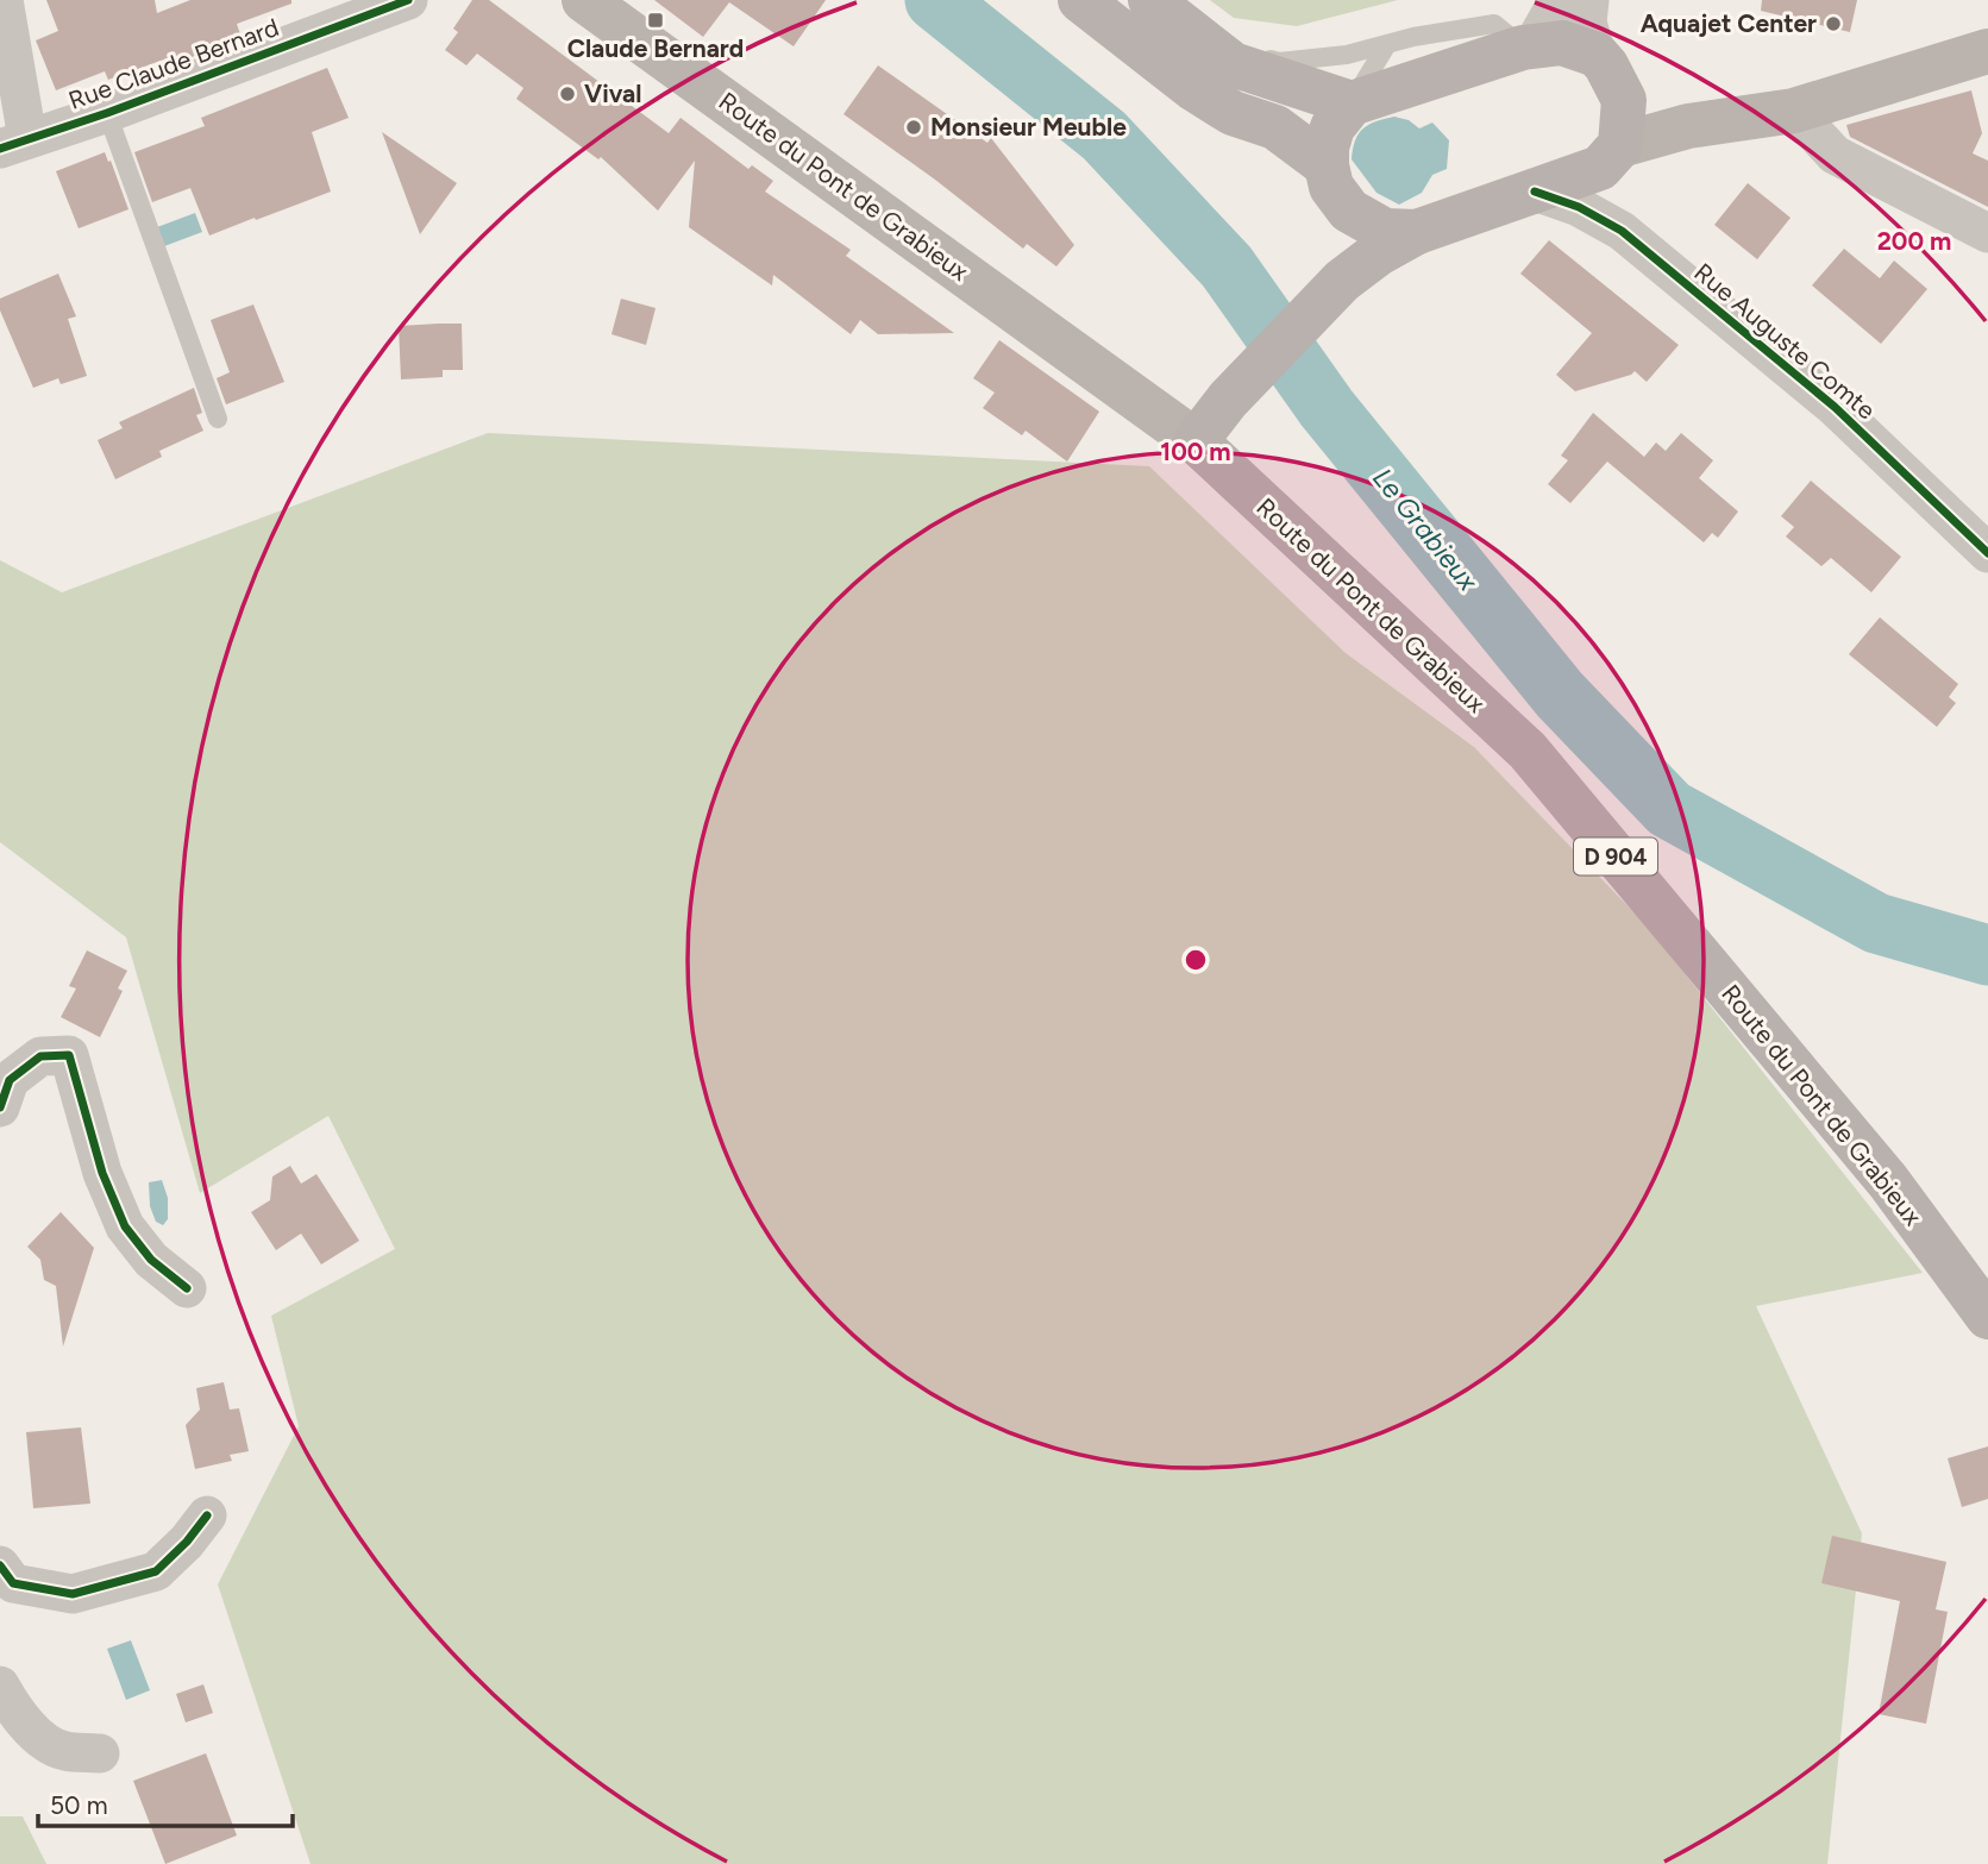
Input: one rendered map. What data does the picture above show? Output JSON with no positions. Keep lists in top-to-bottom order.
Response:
{
  "streets": {
    "main road": ["Route du Pont de Grabieux", "D 904"],
    "street": ["Rue Claude Bernard", "Rue Auguste Comte"]
  },
  "water": ["Le Grabieux"],
  "places": {
    "transit": ["Claude Bernard"],
    "other": ["Aquajet Center", "Vival", "Monsieur Meuble"]
  },
  "scale_bar": "50 m",
  "rings": ["200 m", "100 m"]
}
